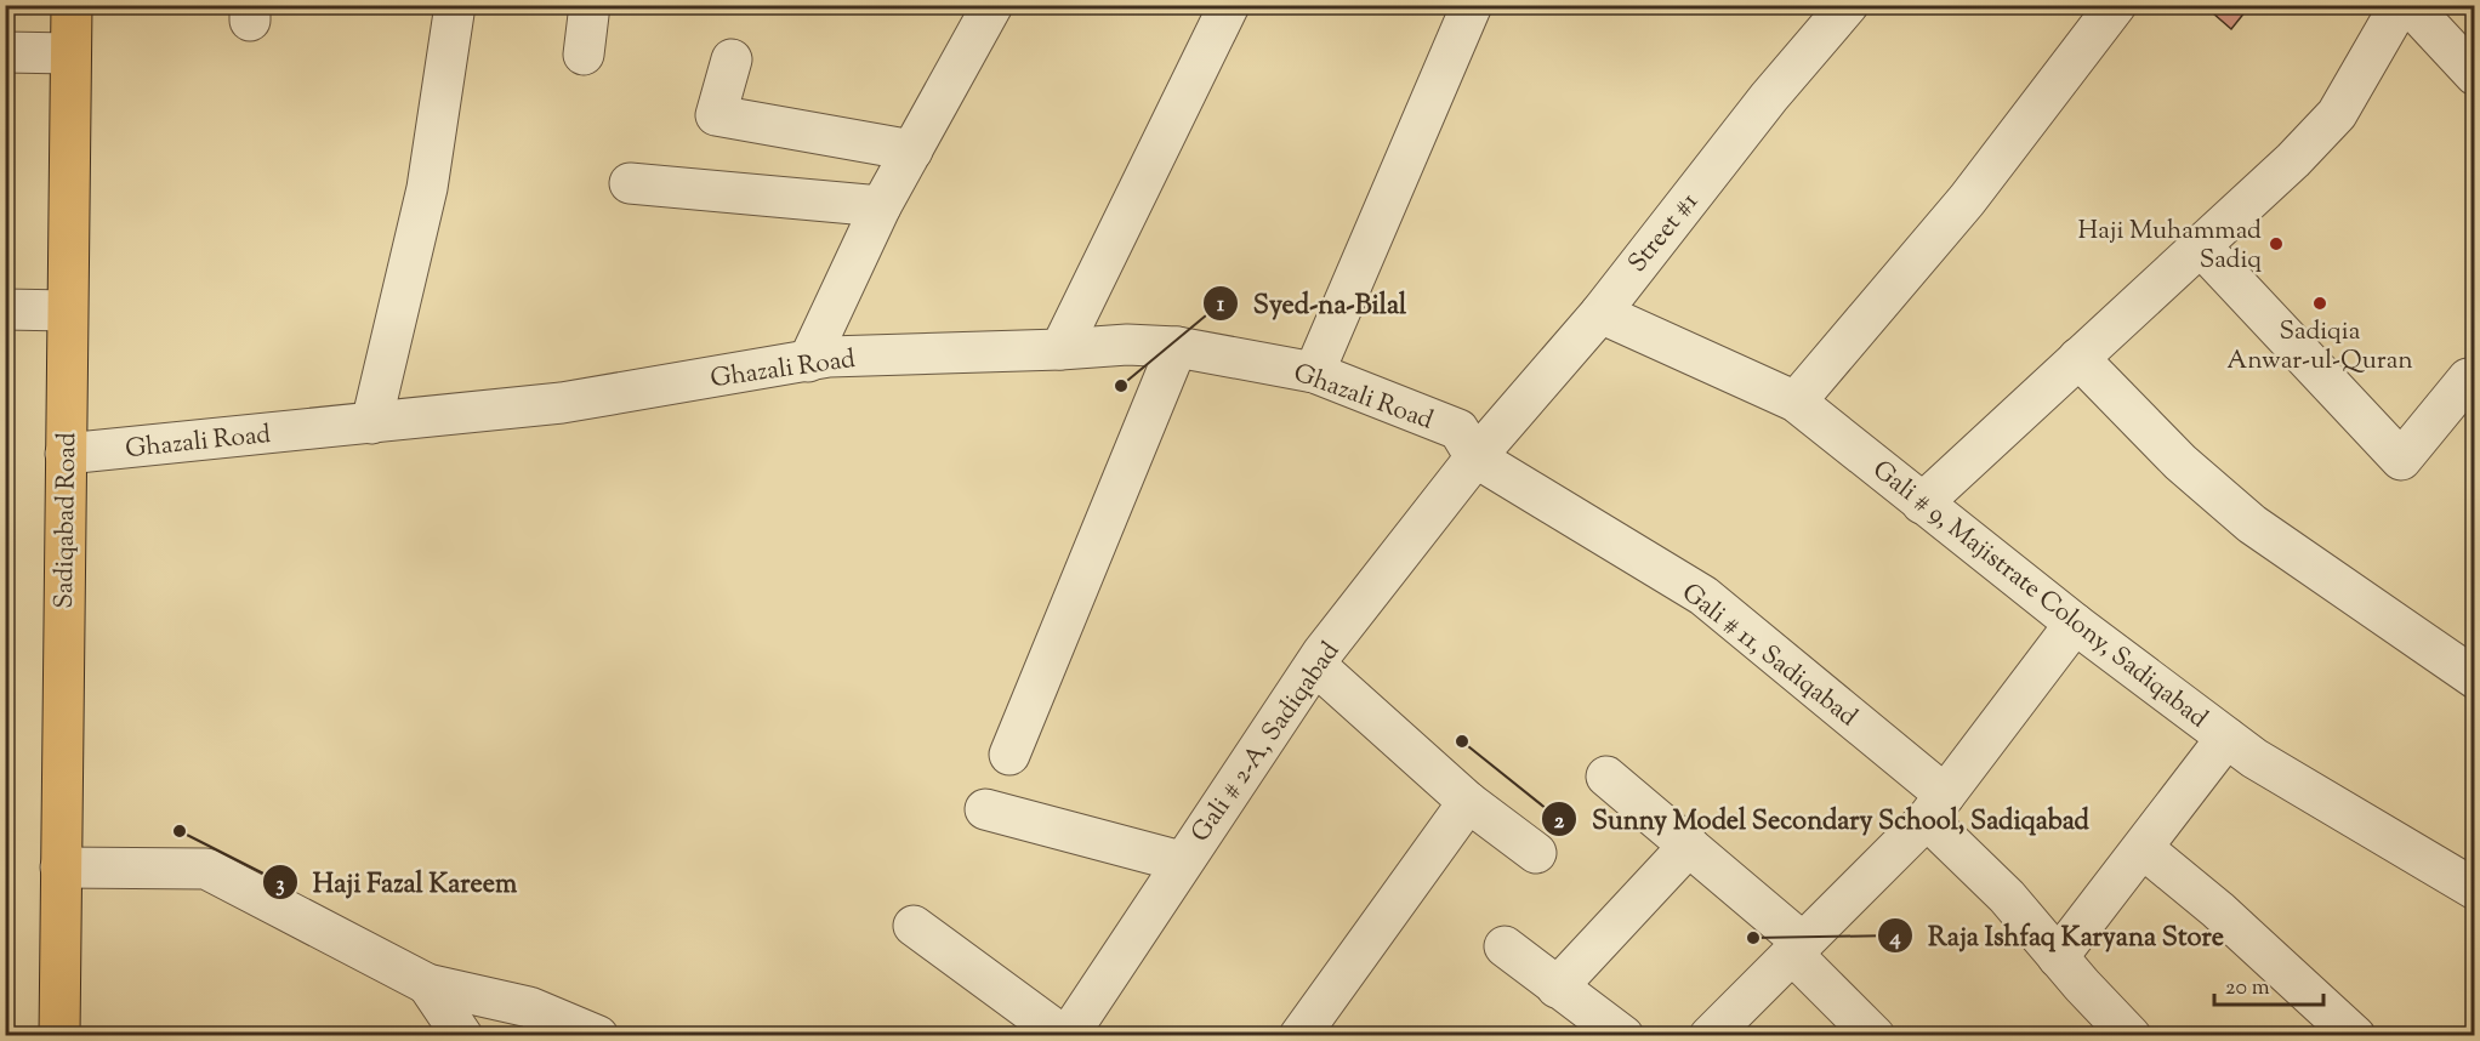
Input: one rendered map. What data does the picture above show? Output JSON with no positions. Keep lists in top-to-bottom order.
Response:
{
  "streets": {
    "main road": ["Sadiqabad Road"],
    "street": [
      "Street #1",
      "Ghazali Road",
      "Gali # 9, Majistrate Colony, Sadiqabad",
      "Gali # 11, Sadiqabad",
      "Gali # 2-A, Sadiqabad"
    ]
  },
  "crossings": [
    ["Street #1", "Ghazali Road"],
    ["Street #1", "Gali # 9, Majistrate Colony, Sadiqabad"],
    ["Street #1", "Gali # 11, Sadiqabad"],
    ["Street #1", "Gali # 2-A, Sadiqabad"],
    ["Ghazali Road", "Sadiqabad Road"],
    ["Ghazali Road", "Gali # 11, Sadiqabad"],
    ["Ghazali Road", "Gali # 2-A, Sadiqabad"],
    ["Gali # 11, Sadiqabad", "Gali # 2-A, Sadiqabad"]
  ],
  "places": [
    "Haji Muhammad Sadiq",
    "Sadiqia Anwar-ul-Quran",
    "Syed-na-Bilal",
    "Sunny Model Secondary School, Sadiqabad",
    "Haji Fazal Kareem",
    "Raja Ishfaq Karyana Store"
  ],
  "scale_bar": "20 m"
}
